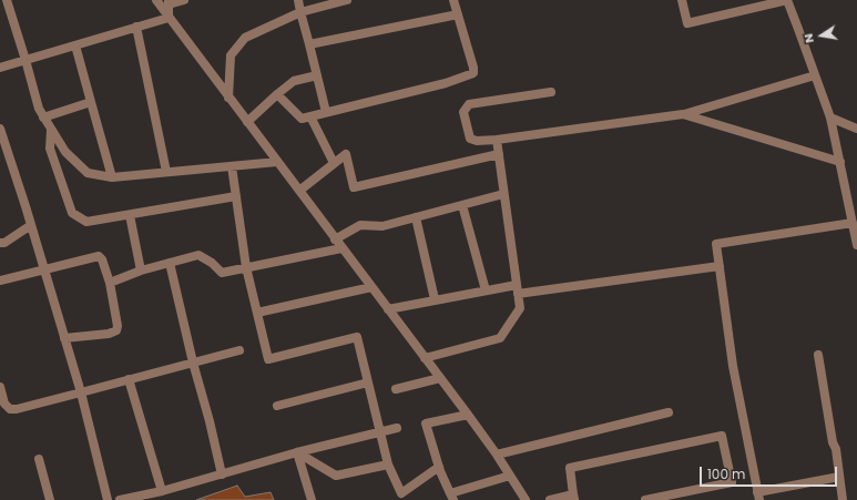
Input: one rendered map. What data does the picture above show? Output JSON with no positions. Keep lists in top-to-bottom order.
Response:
{
  "scale_bar": "100 m",
  "north": "left"
}
